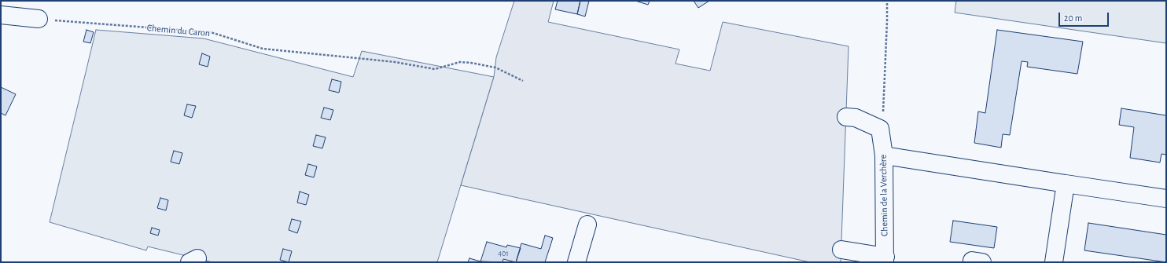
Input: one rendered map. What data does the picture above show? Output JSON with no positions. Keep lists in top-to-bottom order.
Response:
{
  "streets": {
    "street": ["Chemin de la Verchère"],
    "path": ["Chemin du Caron"]
  },
  "house_numbers": ["401"],
  "scale_bar": "20 m"
}
